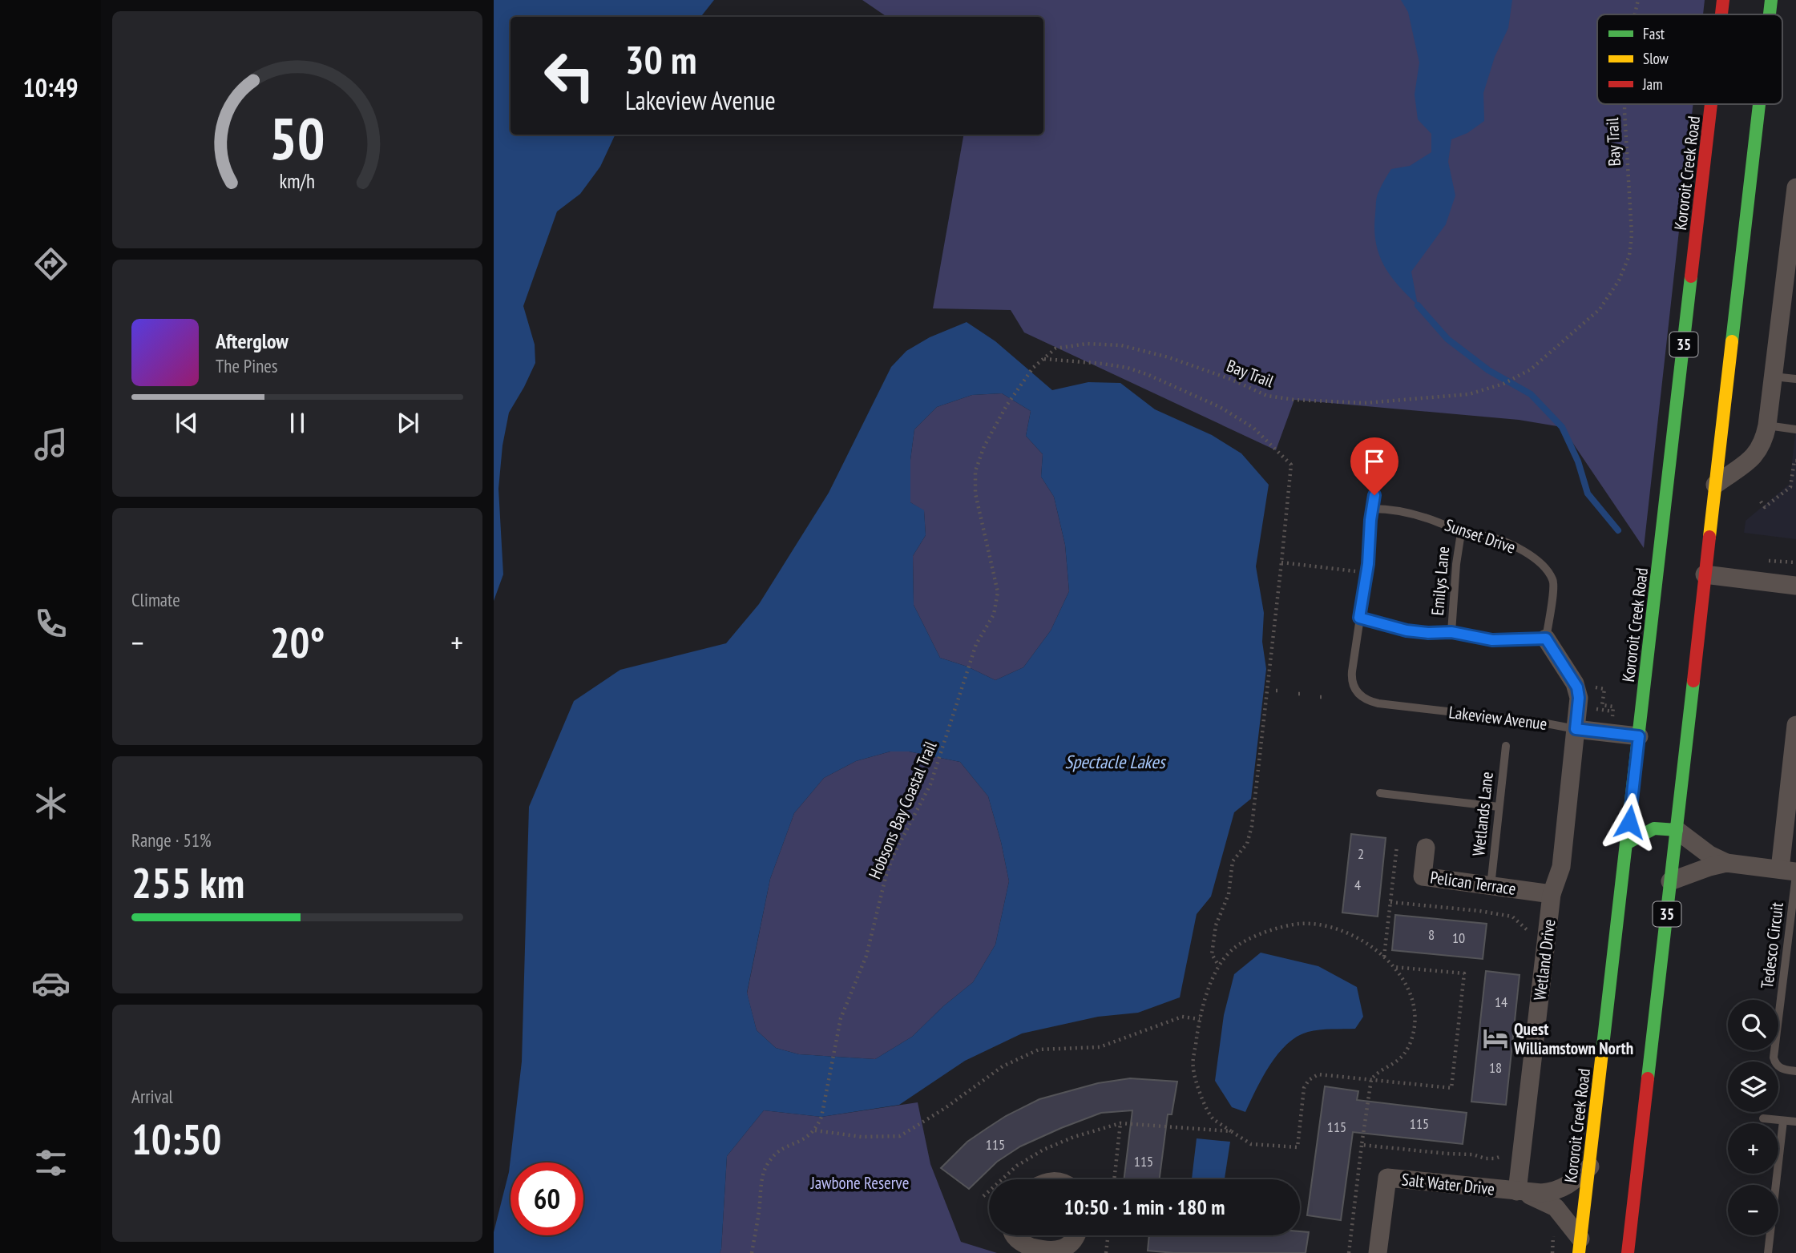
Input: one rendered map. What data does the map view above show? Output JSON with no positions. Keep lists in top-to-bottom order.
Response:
{
  "streets": {
    "main road": ["Kororoit Creek Road", "35"],
    "street": [
      "Lakeview Avenue",
      "Pelican Terrace",
      "Wetland Drive",
      "Salt Water Drive"
    ],
    "lane": [
      "Sunset Drive",
      "Emilys Lane",
      "Wetlands Lane",
      "Tedesco Circuit"
    ],
    "path": ["Bay Trail", "Hobsons Bay Coastal Trail"]
  },
  "crossings": [
    ["Bay Trail", "Hobsons Bay Coastal Trail"],
    ["Kororoit Creek Road", "Lakeview Avenue"],
    ["Kororoit Creek Road", "Salt Water Drive"],
    ["Sunset Drive", "Emilys Lane"],
    ["Lakeview Avenue", "Wetland Drive"],
    ["Wetlands Lane", "Pelican Terrace"],
    ["Pelican Terrace", "Wetland Drive"],
    ["Wetland Drive", "Salt Water Drive"]
  ],
  "water": ["Spectacle Lakes"],
  "parks": ["Jawbone Reserve"],
  "places": {
    "hotel": ["Quest Williamstown North"]
  },
  "house_numbers": [
    "2",
    "4",
    "8",
    "10",
    "14",
    "18",
    "115",
    "115",
    "115",
    "115"
  ],
  "legend": ["Fast", "Slow", "Jam"],
  "page": {
    "tabs": "10:49",
    "turn": ["30 m", "Lakeview Avenue"],
    "song": ["Afterglow", "The Pines"],
    "tile": [
      "Climate",
      ["Range · 51%", "255 km"],
      ["Arrival", "10:50"]
    ],
    "heat": ["−", "20°", "+"],
    "map_buttons": ["+", "−"],
    "limit": "60",
    "trip": "10:50 · 1 min · 180 m",
    "gauge": ["50", "km/h"]
  }
}
